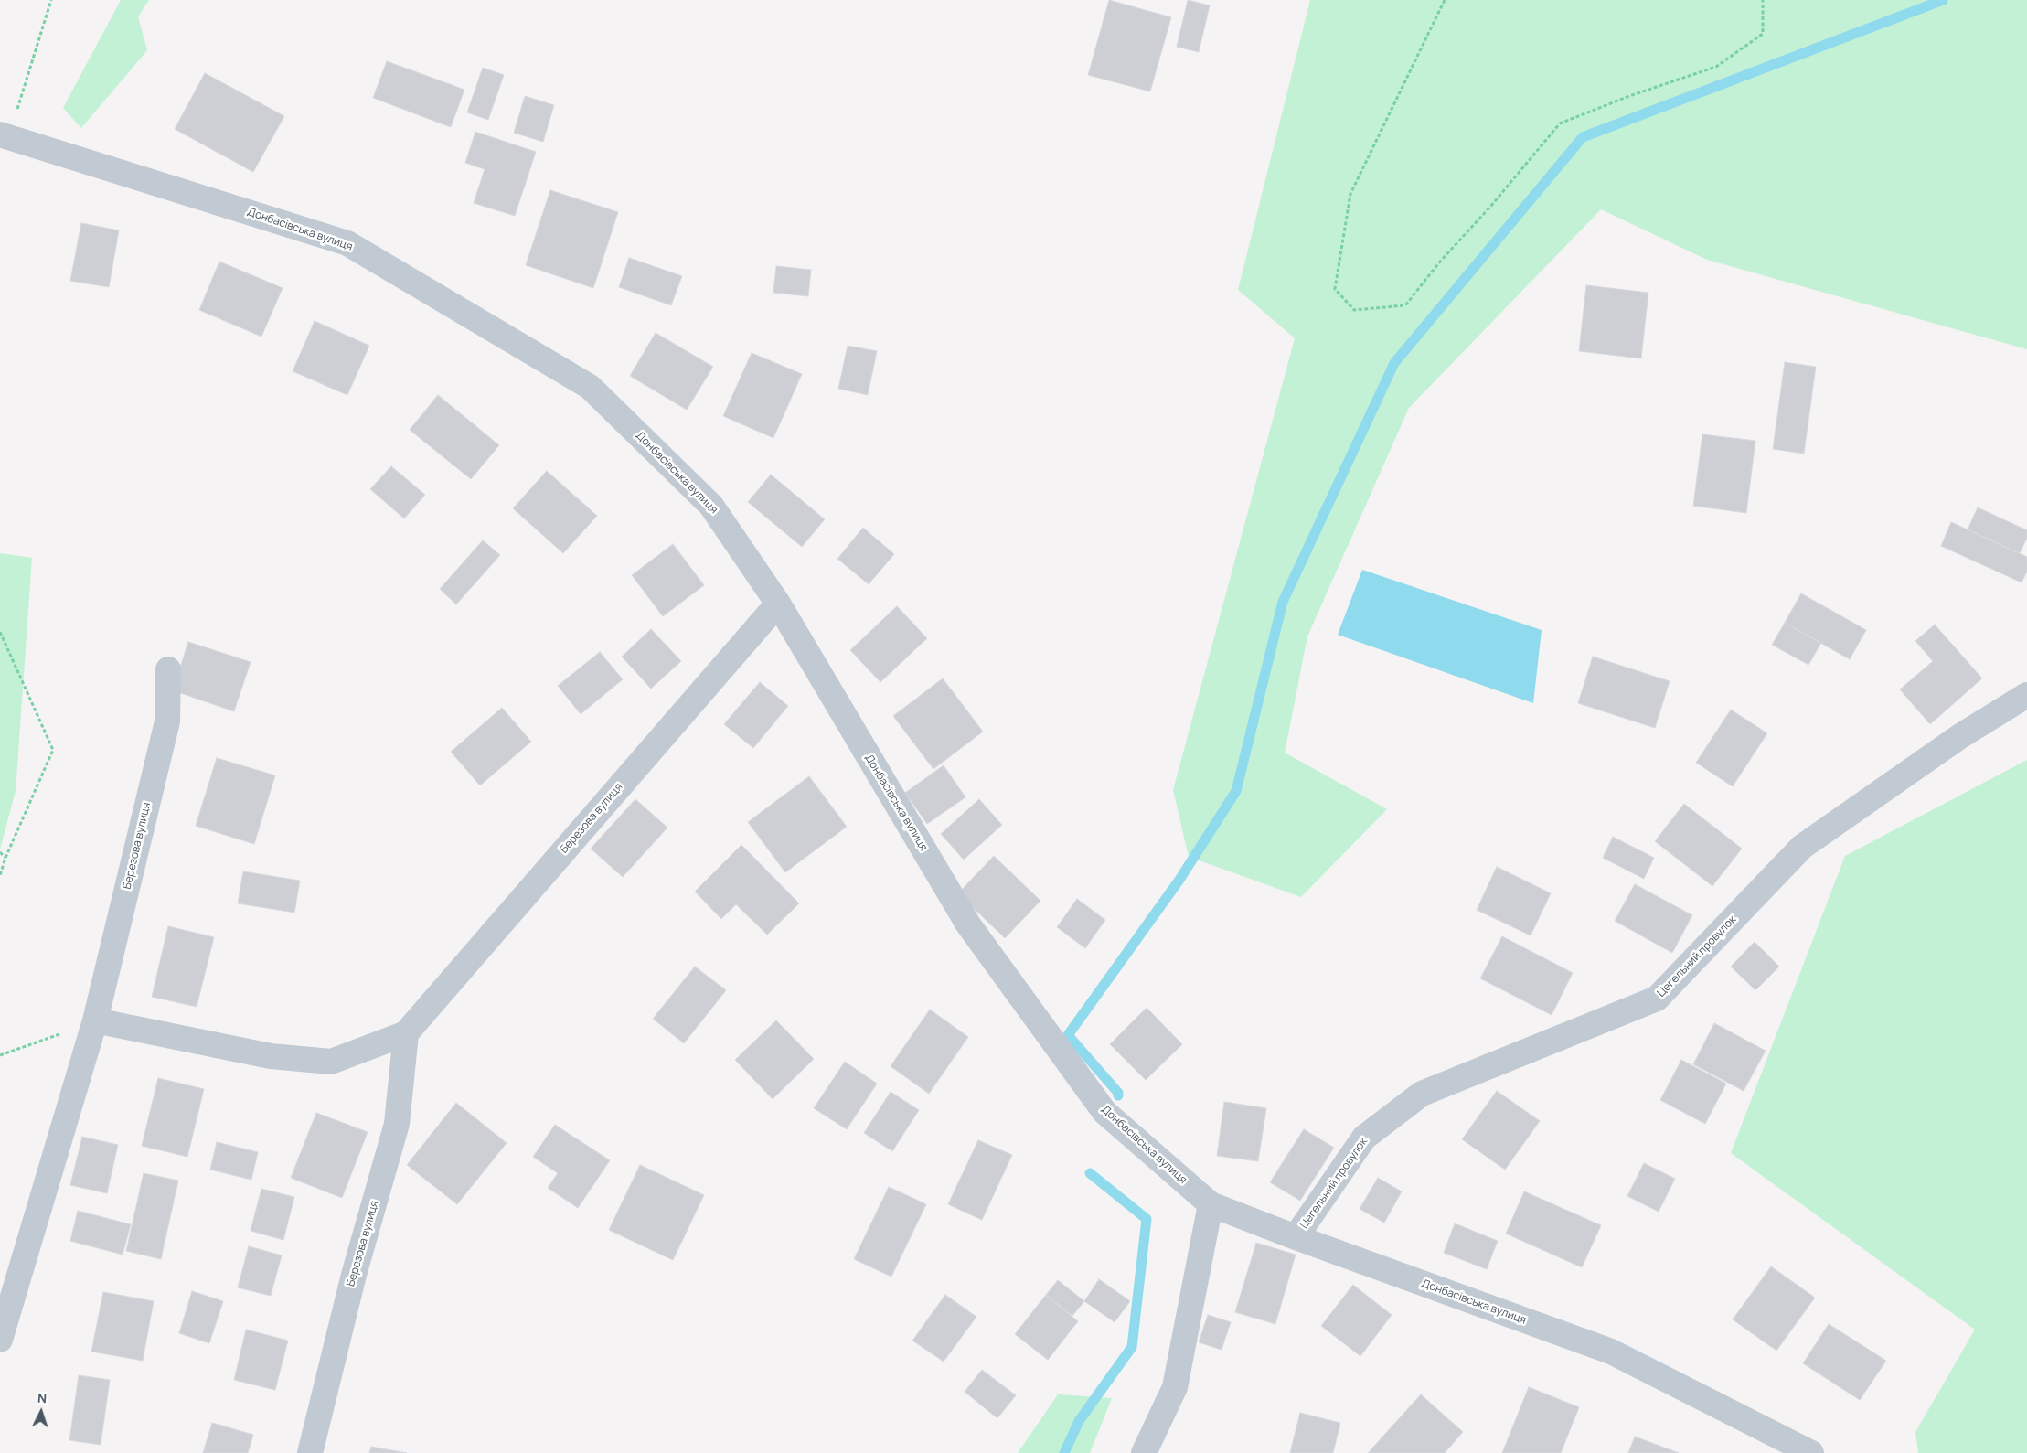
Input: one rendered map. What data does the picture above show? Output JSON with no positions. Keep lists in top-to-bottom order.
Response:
{
  "streets": {
    "street": ["Донбасівська вулиця", "Березова вулиця", "Цегельний провулок"]
  },
  "crossings": [
    ["Донбасівська вулиця", "Березова вулиця"],
    ["Донбасівська вулиця", "Цегельний провулок"]
  ],
  "north": "top"
}
